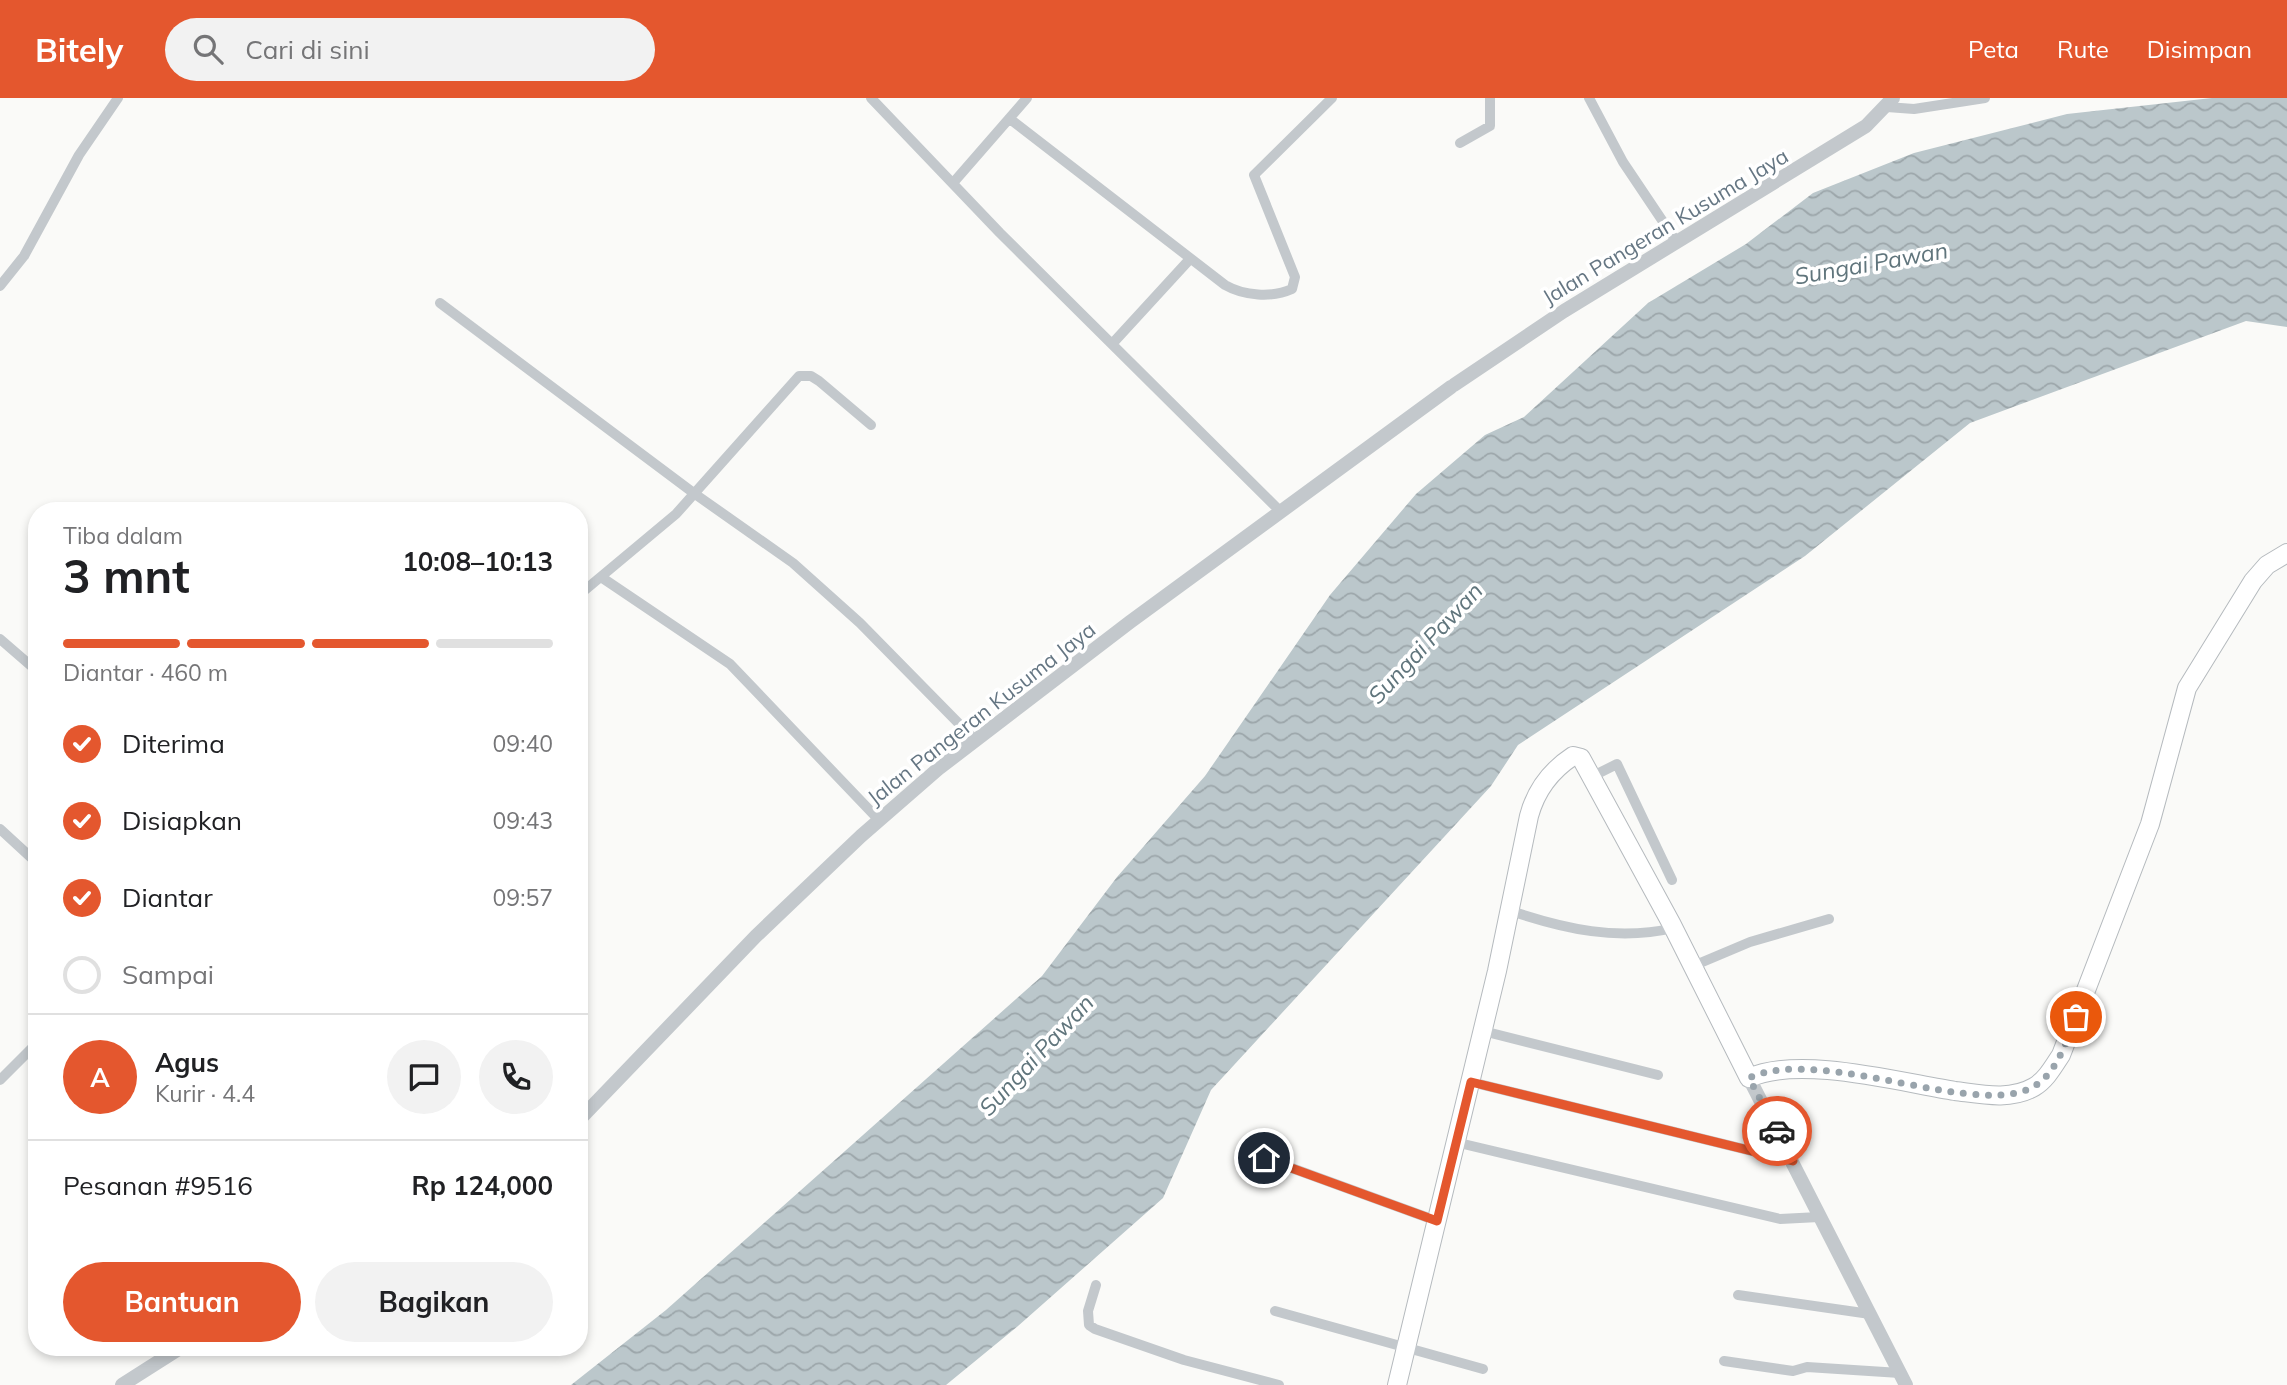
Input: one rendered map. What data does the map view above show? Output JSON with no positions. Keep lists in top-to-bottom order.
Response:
{
  "streets": {
    "street": ["Jalan Pangeran Kusuma Jaya"]
  },
  "water": ["Sungai Pawan"],
  "page": {
    "header": "Bitely",
    "search": "Cari di sini",
    "nav": ["Peta", "Rute", "Disimpan"],
    "heading": ["3 mnt", "Tiba dalam", "10:08–10:13"],
    "panel": [
      "Agus",
      "Kurir · 4.4",
      "Pesanan #9516",
      "Rp 124,000"
    ],
    "bar": "Diantar · 460 m",
    "list": [
      ["Diterima", "09:40"],
      ["Disiapkan", "09:43"],
      ["Diantar", "09:57"],
      "Sampai"
    ],
    "round": "A",
    "buttons": ["Bantuan", "Bagikan"]
  }
}
